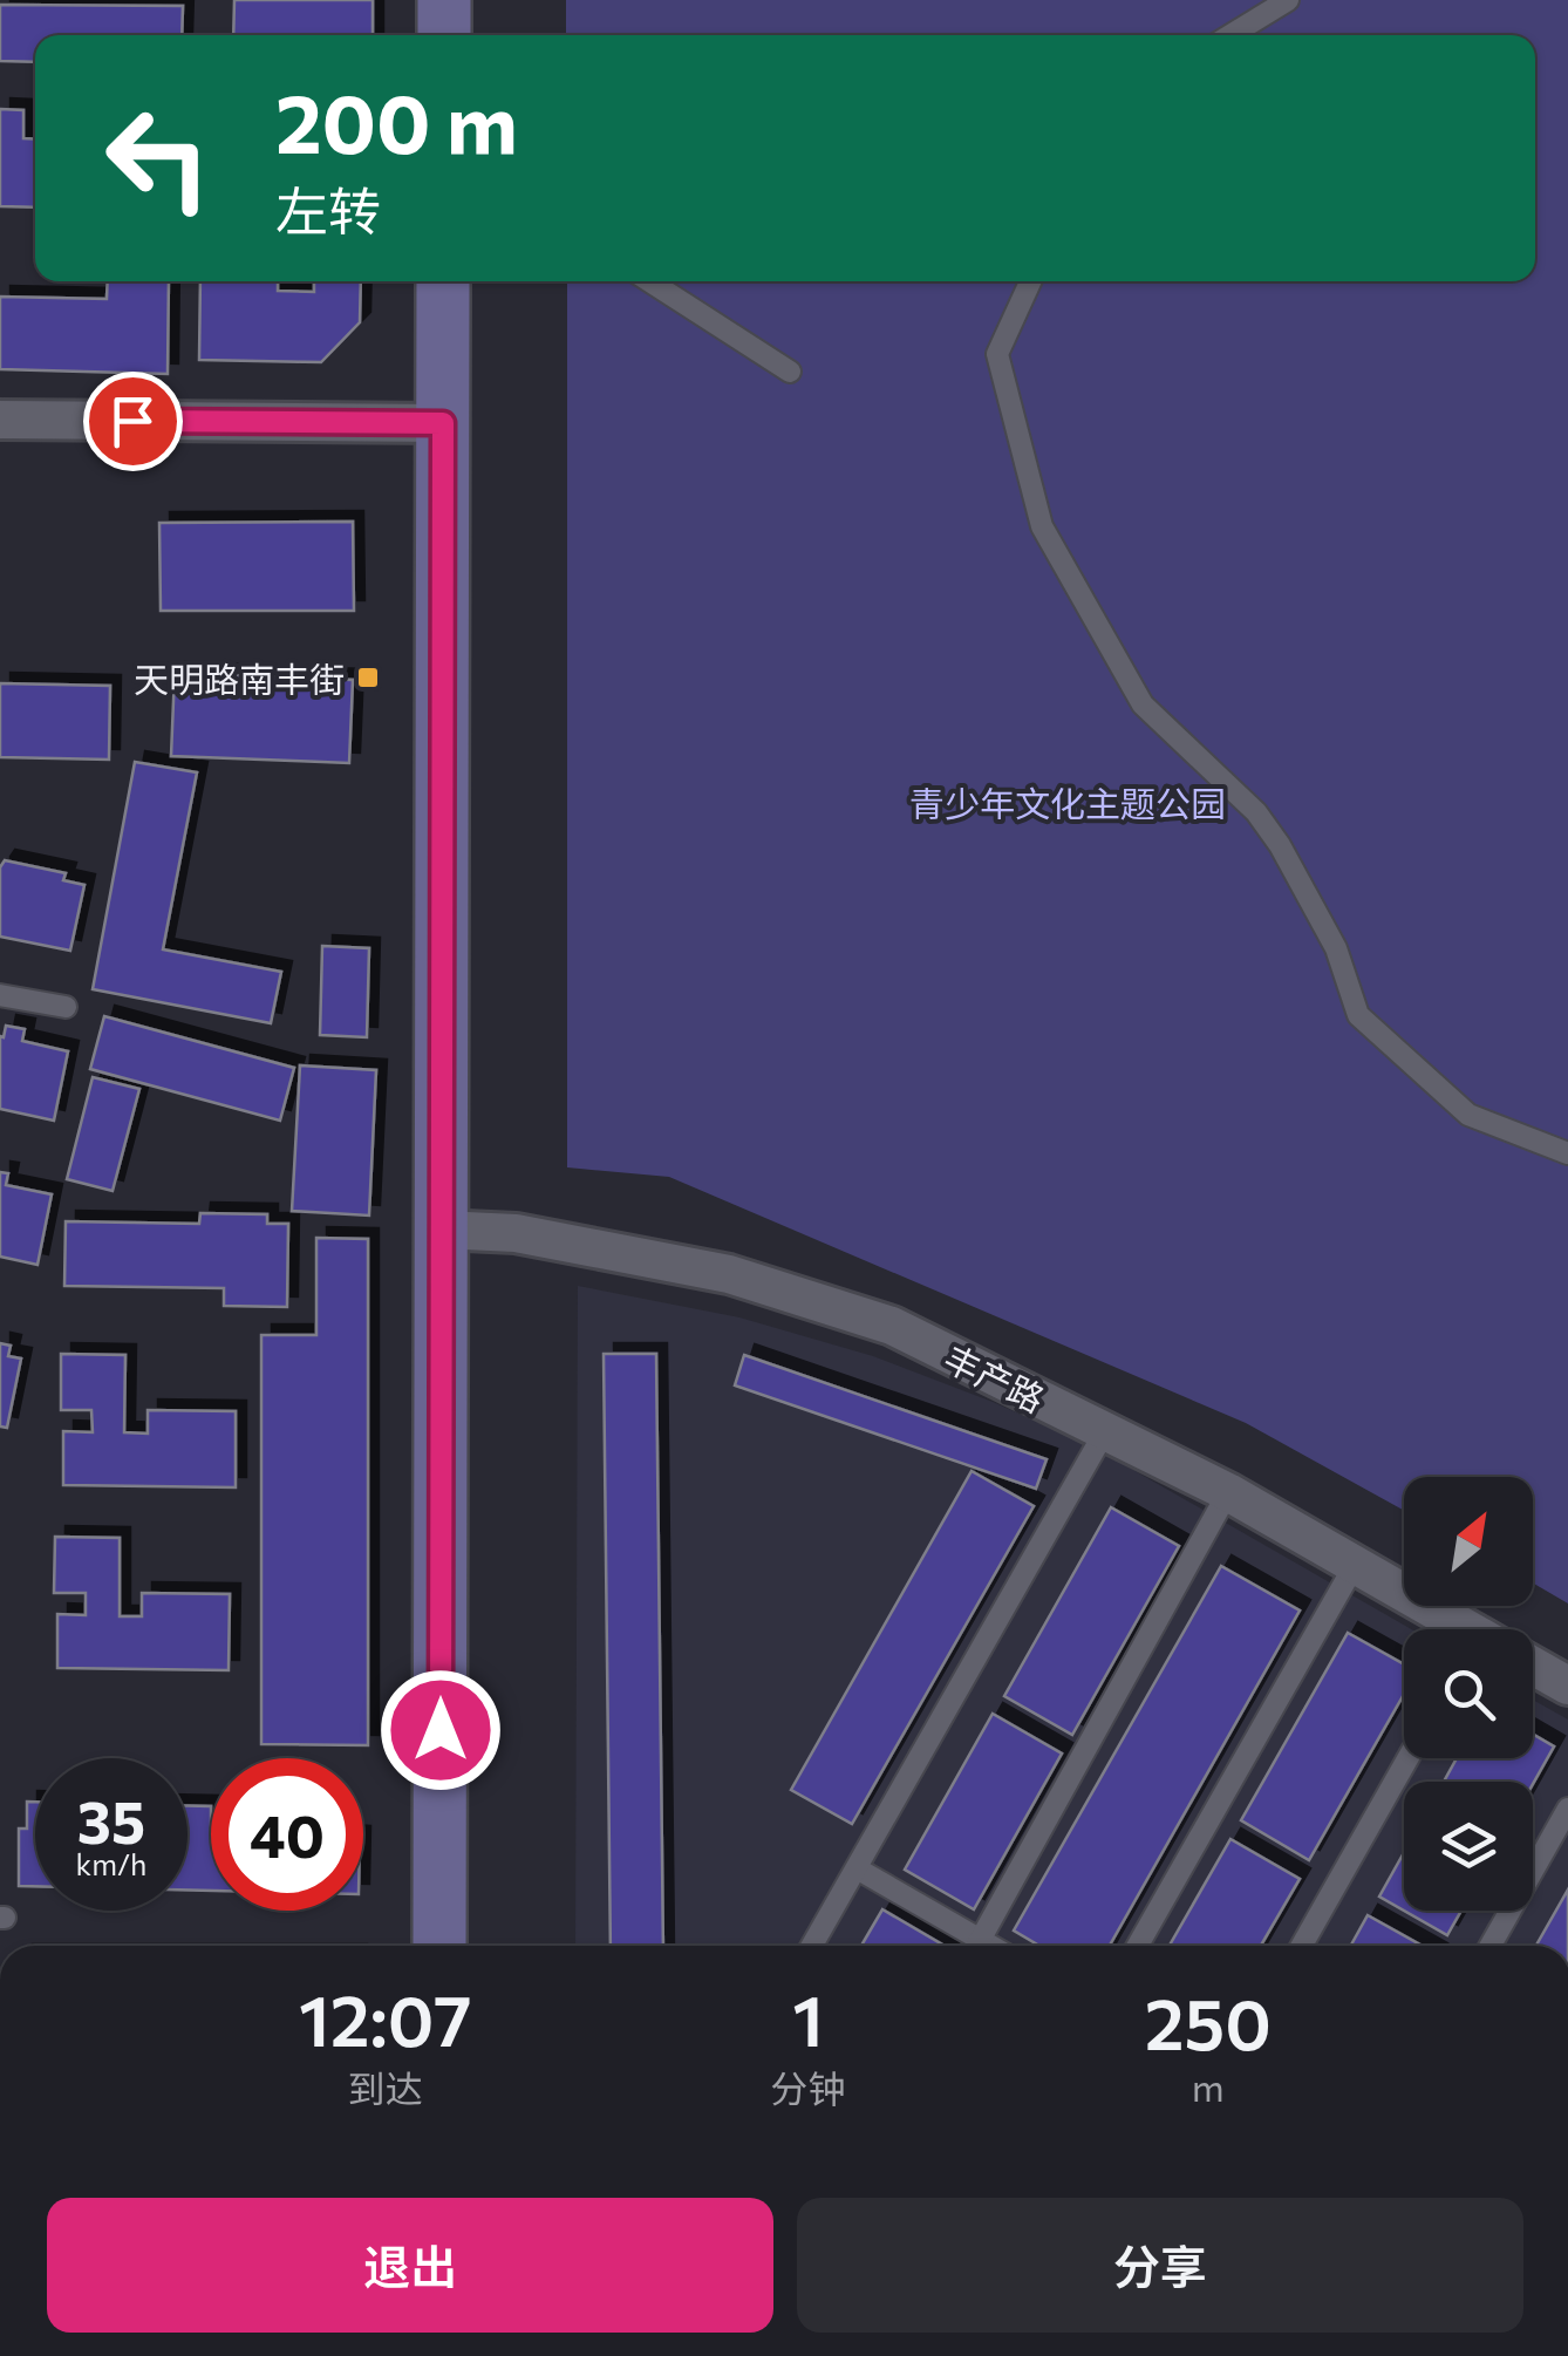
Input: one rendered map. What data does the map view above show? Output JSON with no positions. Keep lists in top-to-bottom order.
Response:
{
  "streets": {
    "street": ["丰产路"]
  },
  "parks": ["青少年文化主题公园"],
  "places": {
    "transit": ["天明路南丰街"]
  },
  "north": "top right",
  "page": {
    "turn": ["200 m", "左转"],
    "speed": "35 km/h",
    "limit": "40",
    "eta": [
      "12:07",
      "到达",
      "1",
      "分钟",
      "250",
      "m"
    ],
    "buttons": ["退出", "分享"]
  }
}
